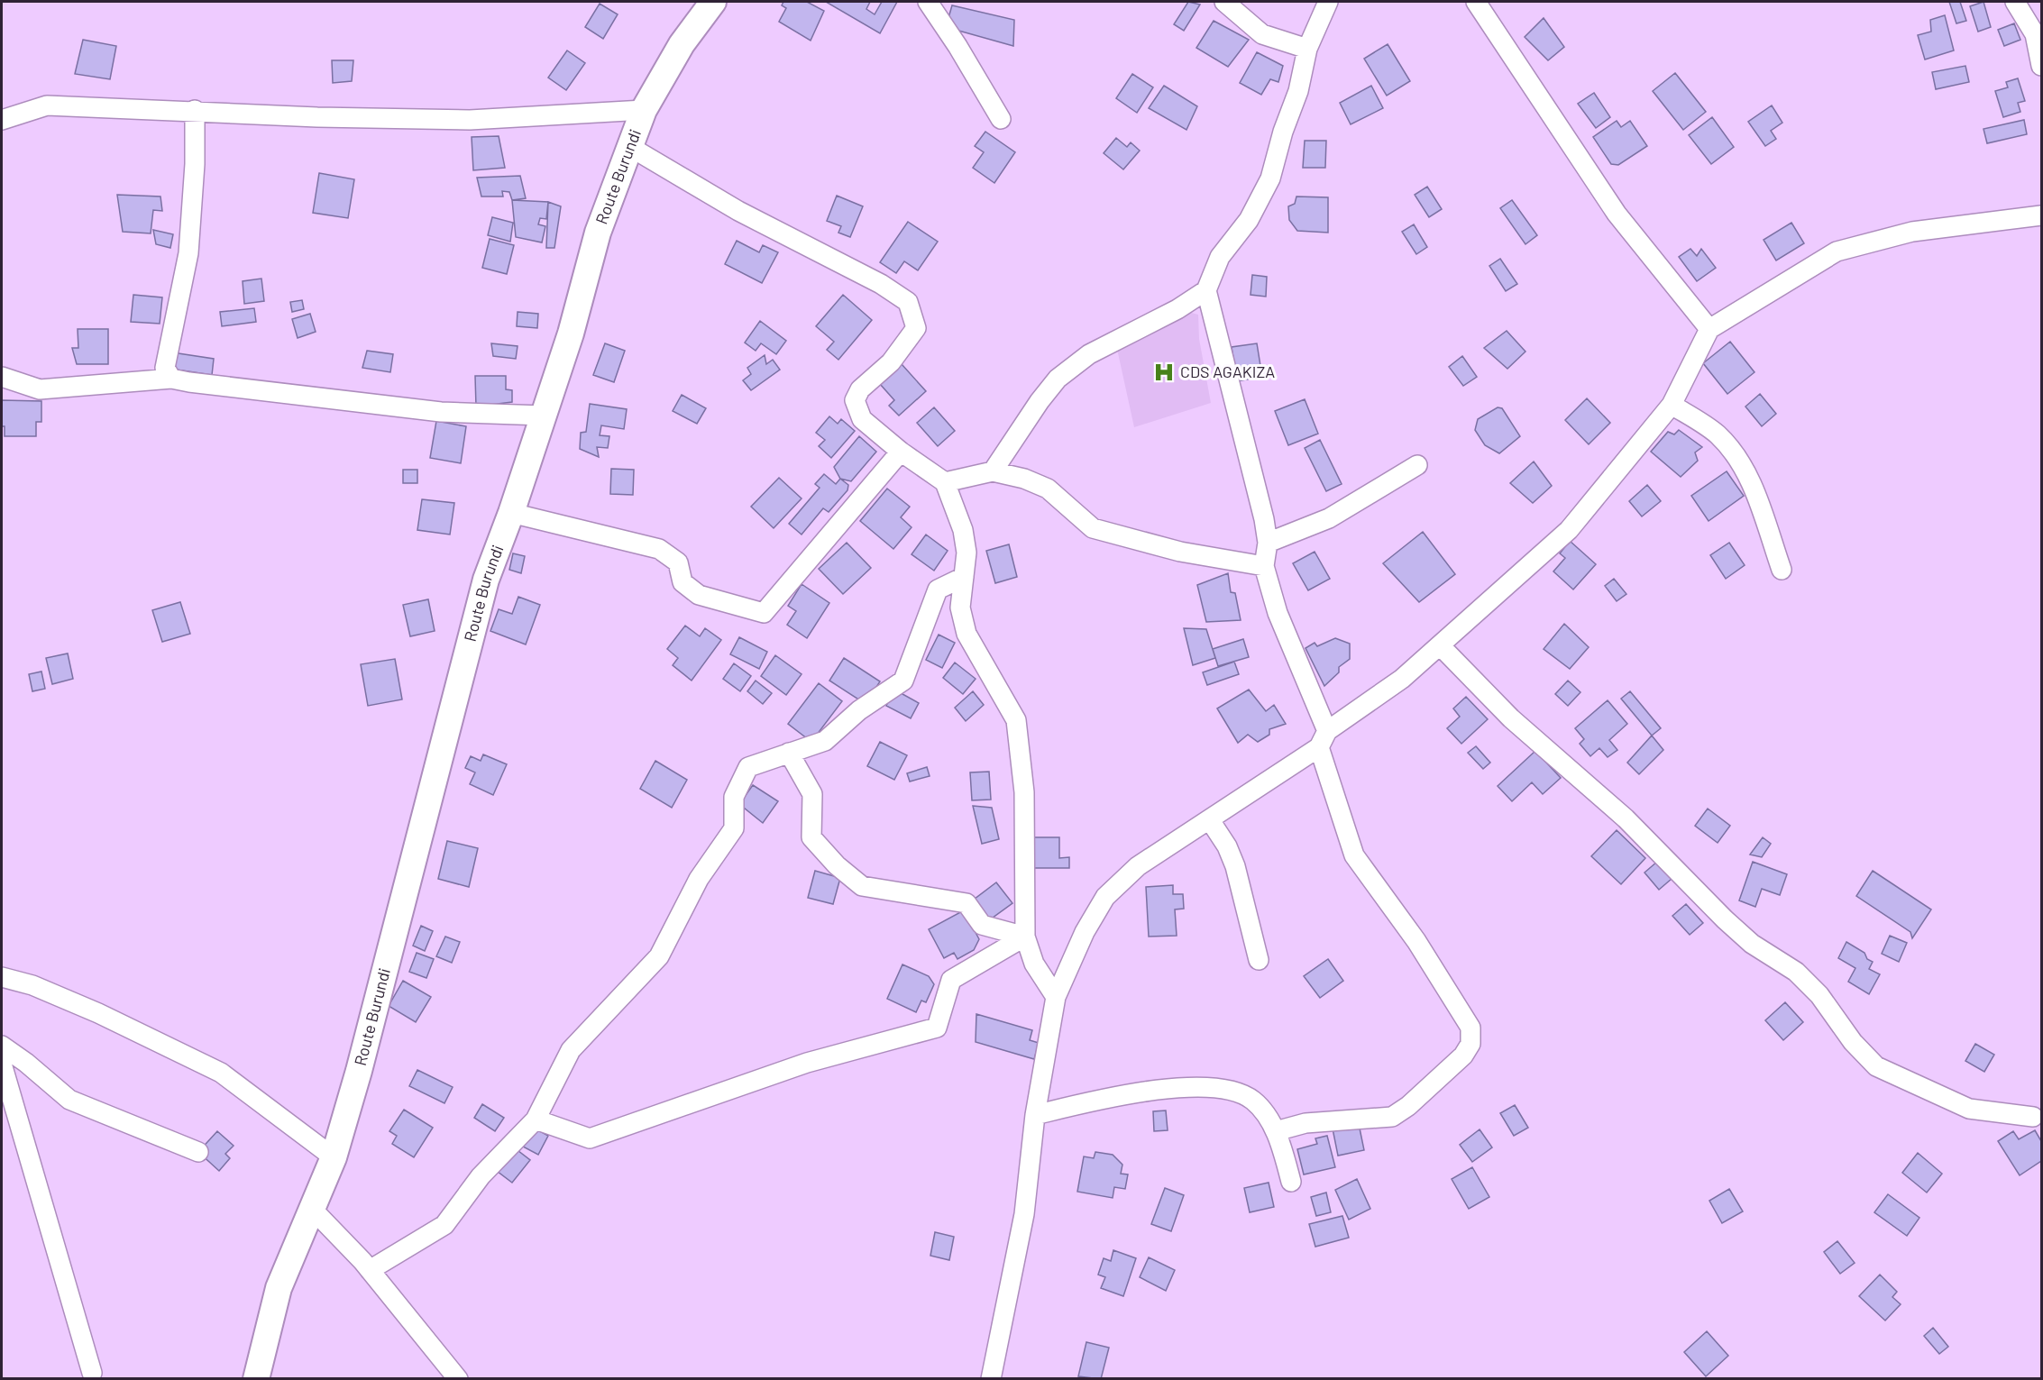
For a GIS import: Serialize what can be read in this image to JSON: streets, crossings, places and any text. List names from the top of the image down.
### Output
{
  "streets": {
    "main road": ["Route Burundi"]
  },
  "places": {
    "hospital": ["CDS AGAKIZA"]
  }
}
